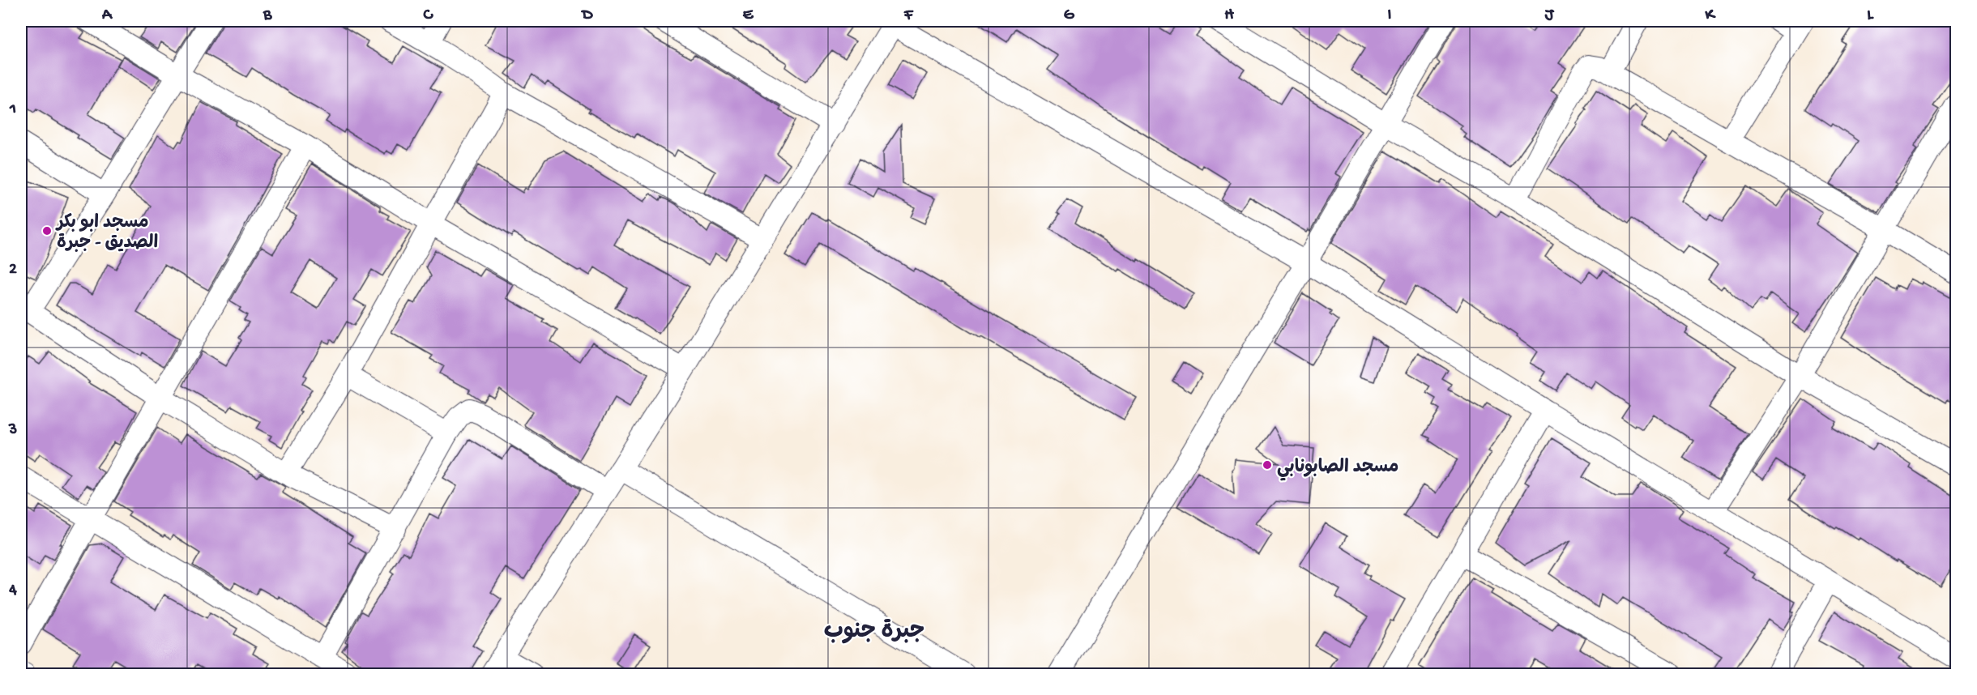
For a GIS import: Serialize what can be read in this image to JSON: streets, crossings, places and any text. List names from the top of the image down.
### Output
{
  "districts": ["جبرة جنوب"],
  "places": ["مسجد ابو بكر الصديق - جبرة", "مسجد الصابونابي"],
  "grid": {
    "columns": [
      "A",
      "B",
      "C",
      "D",
      "E",
      "F",
      "G",
      "H",
      "I",
      "J",
      "K",
      "L"
    ],
    "rows": [
      "1",
      "2",
      "3",
      "4"
    ]
  }
}
